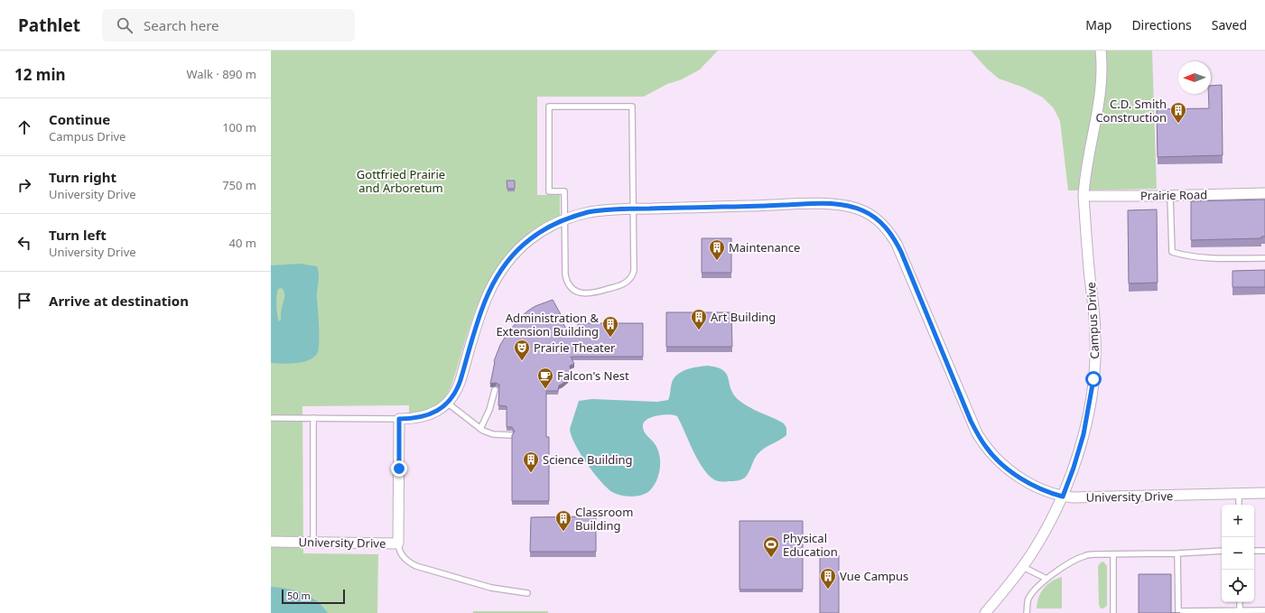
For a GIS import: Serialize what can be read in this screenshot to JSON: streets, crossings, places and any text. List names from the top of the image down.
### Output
{
  "streets": {
    "street": ["Prairie Road", "Campus Drive", "University Drive"]
  },
  "crossings": [
    ["Prairie Road", "Campus Drive"],
    ["Campus Drive", "University Drive"]
  ],
  "parks": ["Gottfried Prairie and Arboretum"],
  "places": {
    "building": [
      "C.D. Smith Construction",
      "Maintenance",
      "Art Building",
      "Administration & Extension Building",
      "Science Building",
      "Classroom Building",
      "Vue Campus"
    ],
    "theatre": ["Prairie Theater"],
    "cafe": ["Falcon's Nest"],
    "sports": ["Physical Education"]
  },
  "scale_bar": "50 m",
  "north": "left",
  "page": {
    "header": "Pathlet",
    "search": "Search here",
    "nav": ["Map", "Directions", "Saved"],
    "heading": ["12 min", "Walk · 890 m"],
    "list": [
      ["Continue", "Campus Drive", "100 m"],
      ["Turn right", "University Drive", "750 m"],
      ["Turn left", "University Drive", "40 m"],
      "Arrive at destination"
    ],
    "map_buttons": ["+", "−"],
    "scale": "50 m"
  }
}
